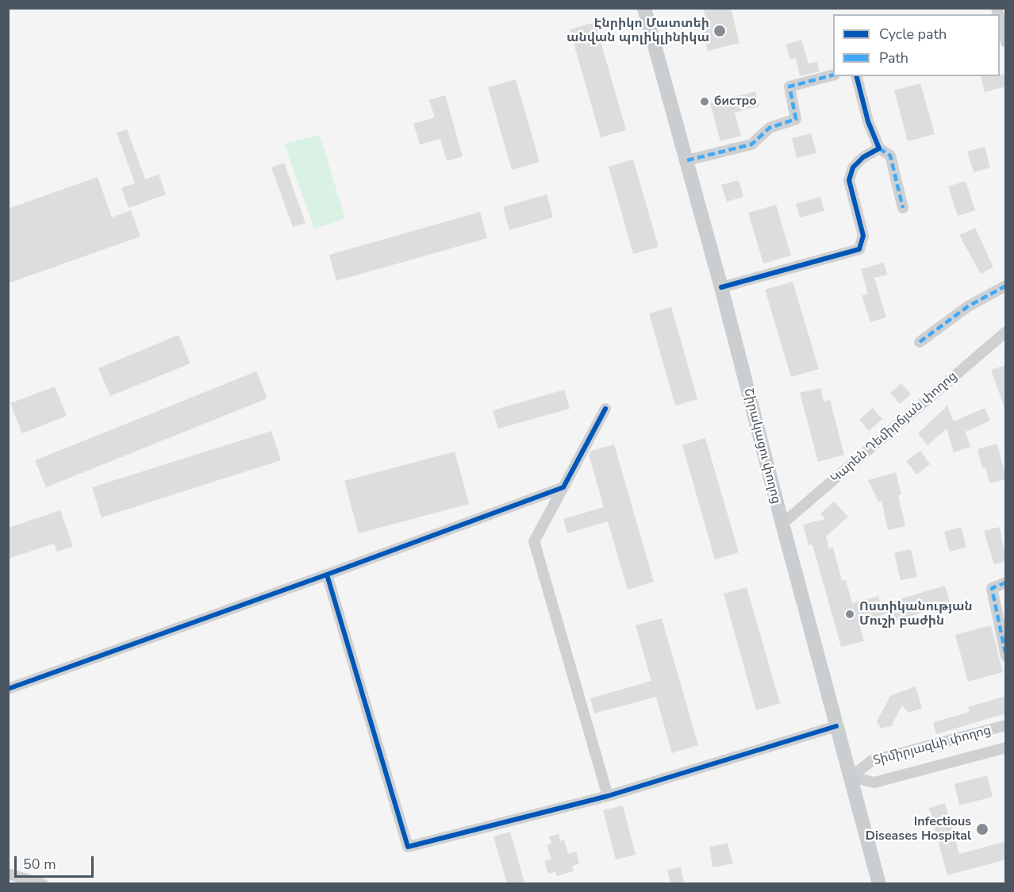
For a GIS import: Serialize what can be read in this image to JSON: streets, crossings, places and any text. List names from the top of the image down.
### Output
{
  "streets": {
    "main road": ["Շիրակացու փողոց"],
    "street": ["Կարեն Դեմիրճյան փողոց", "Տիմիրյազևի փողոց"]
  },
  "crossings": [
    ["Կարեն Դեմիրճյան փողոց", "Շիրակացու փողոց"],
    ["Շիրակացու փողոց", "Տիմիրյազևի փողոց"]
  ],
  "places": [
    "Էնրիկո Մատտեի անվան պոլիկլինիկա",
    "бистро",
    "Ոստիկանության Մուշի բաժին",
    "Infectious Diseases Hospital"
  ],
  "legend": ["Cycle path", "Path"],
  "scale_bar": "50 m"
}
